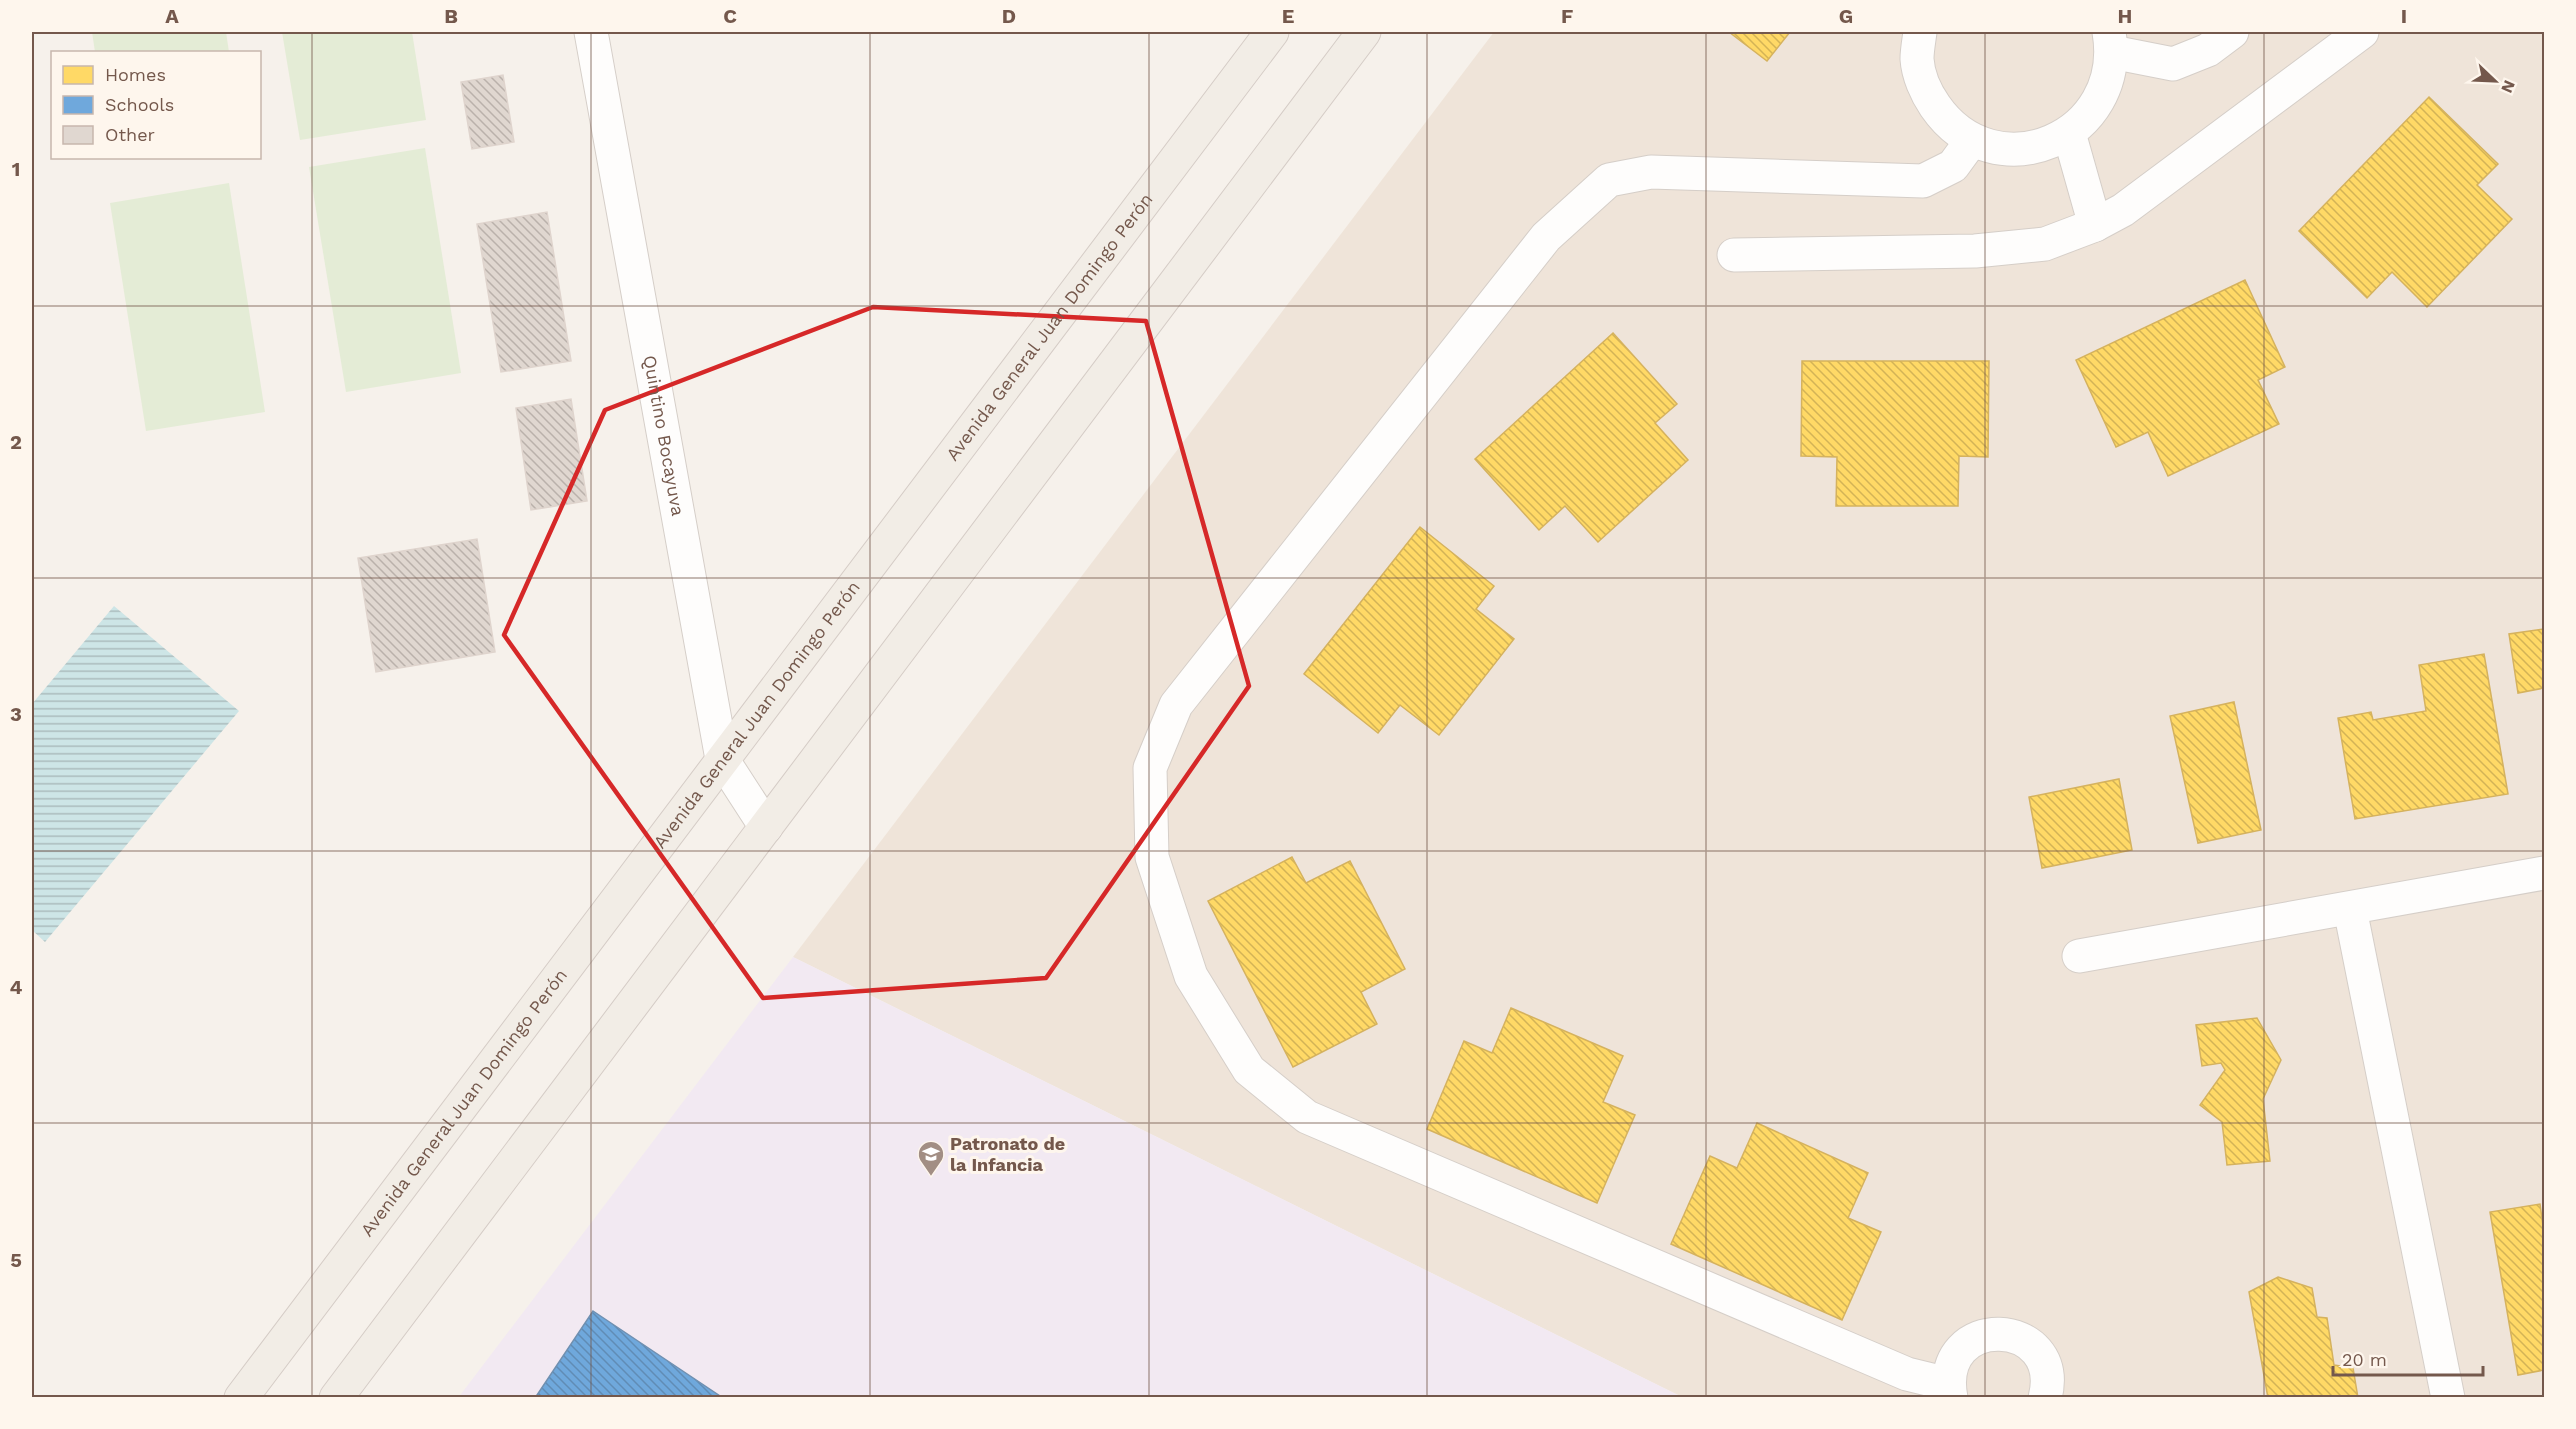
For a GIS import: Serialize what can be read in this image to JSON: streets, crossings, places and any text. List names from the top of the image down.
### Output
{
  "streets": {
    "main road": ["Avenida General Juan Domingo Perón"],
    "street": ["Quintino Bocayuva"]
  },
  "crossings": [
    ["Avenida General Juan Domingo Perón", "Quintino Bocayuva"]
  ],
  "places": {
    "school or university": ["Patronato de la Infancia"]
  },
  "legend": ["Homes", "Schools", "Other"],
  "scale_bar": "20 m",
  "north": "bottom right",
  "grid": {
    "columns": [
      "A",
      "B",
      "C",
      "D",
      "E",
      "F",
      "G",
      "H",
      "I"
    ],
    "rows": [
      "1",
      "2",
      "3",
      "4",
      "5"
    ]
  }
}
